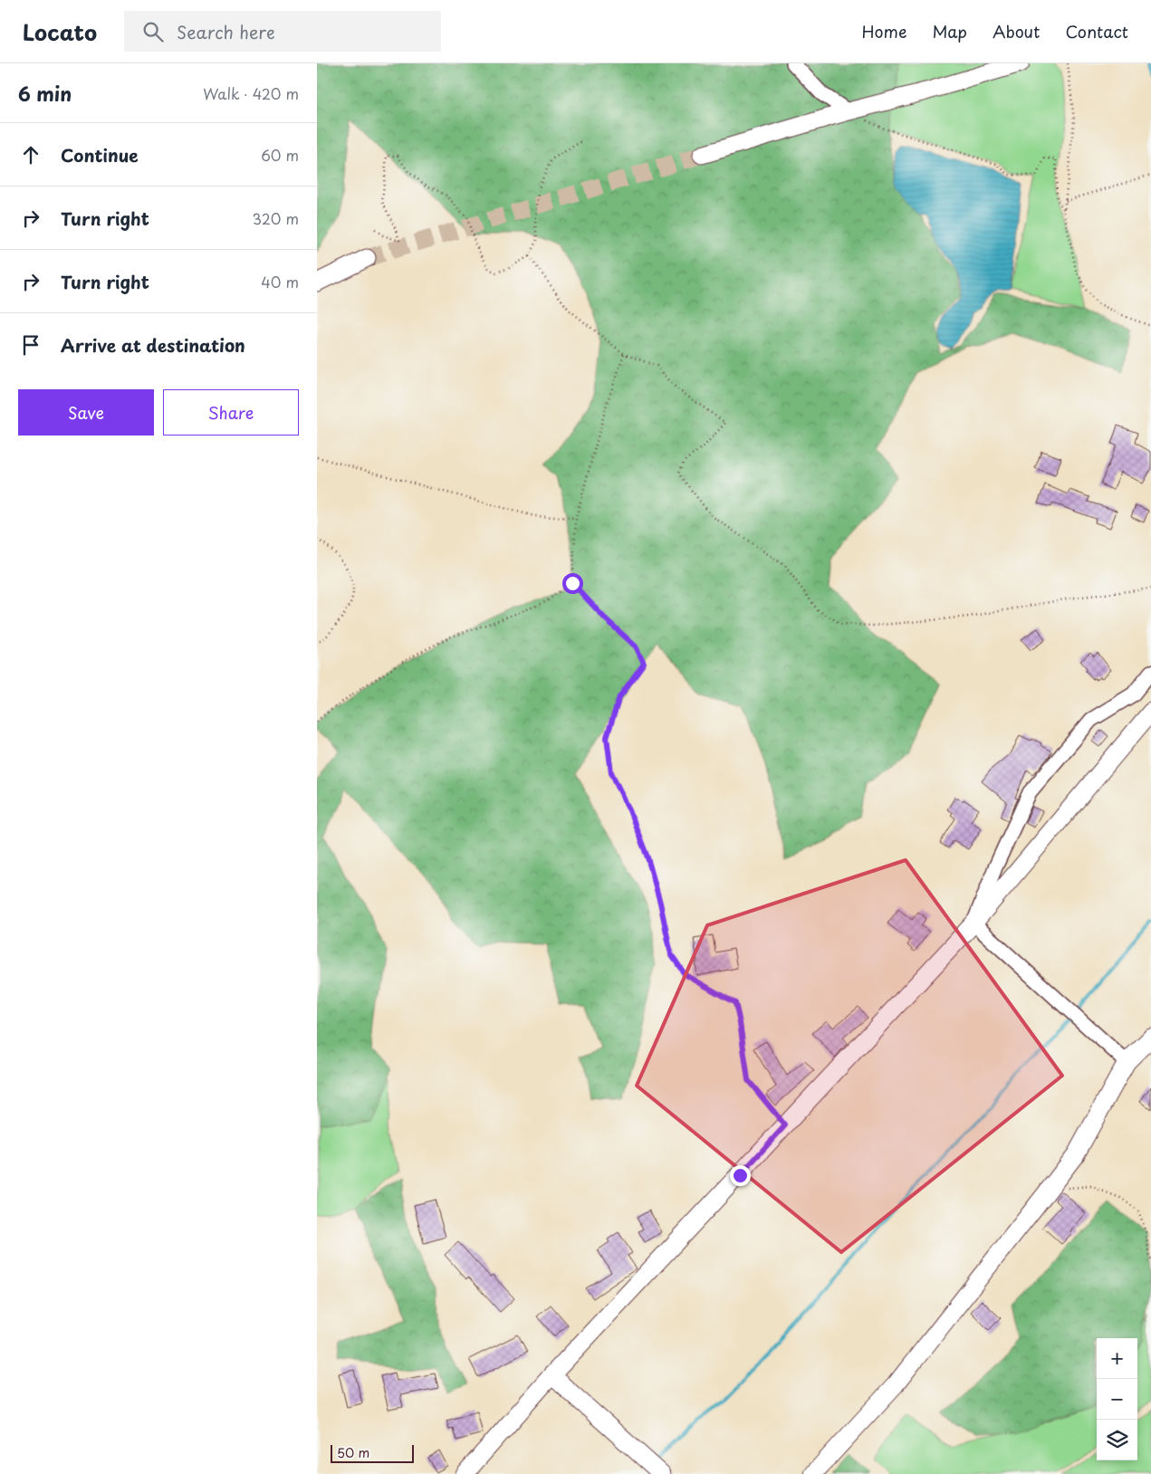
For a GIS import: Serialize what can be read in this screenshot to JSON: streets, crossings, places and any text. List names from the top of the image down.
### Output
{
  "scale_bar": "50 m",
  "page": {
    "header": "Locato",
    "search": "Search here",
    "nav": [
      "Home",
      "Map",
      "About",
      "Contact"
    ],
    "heading": ["6 min", "Walk · 420 m"],
    "list": [
      ["Continue", "60 m"],
      ["Turn right", "320 m"],
      ["Turn right", "40 m"],
      "Arrive at destination"
    ],
    "buttons": ["Save", "Share"],
    "map_buttons": ["+", "−"],
    "scale": "50 m"
  }
}
